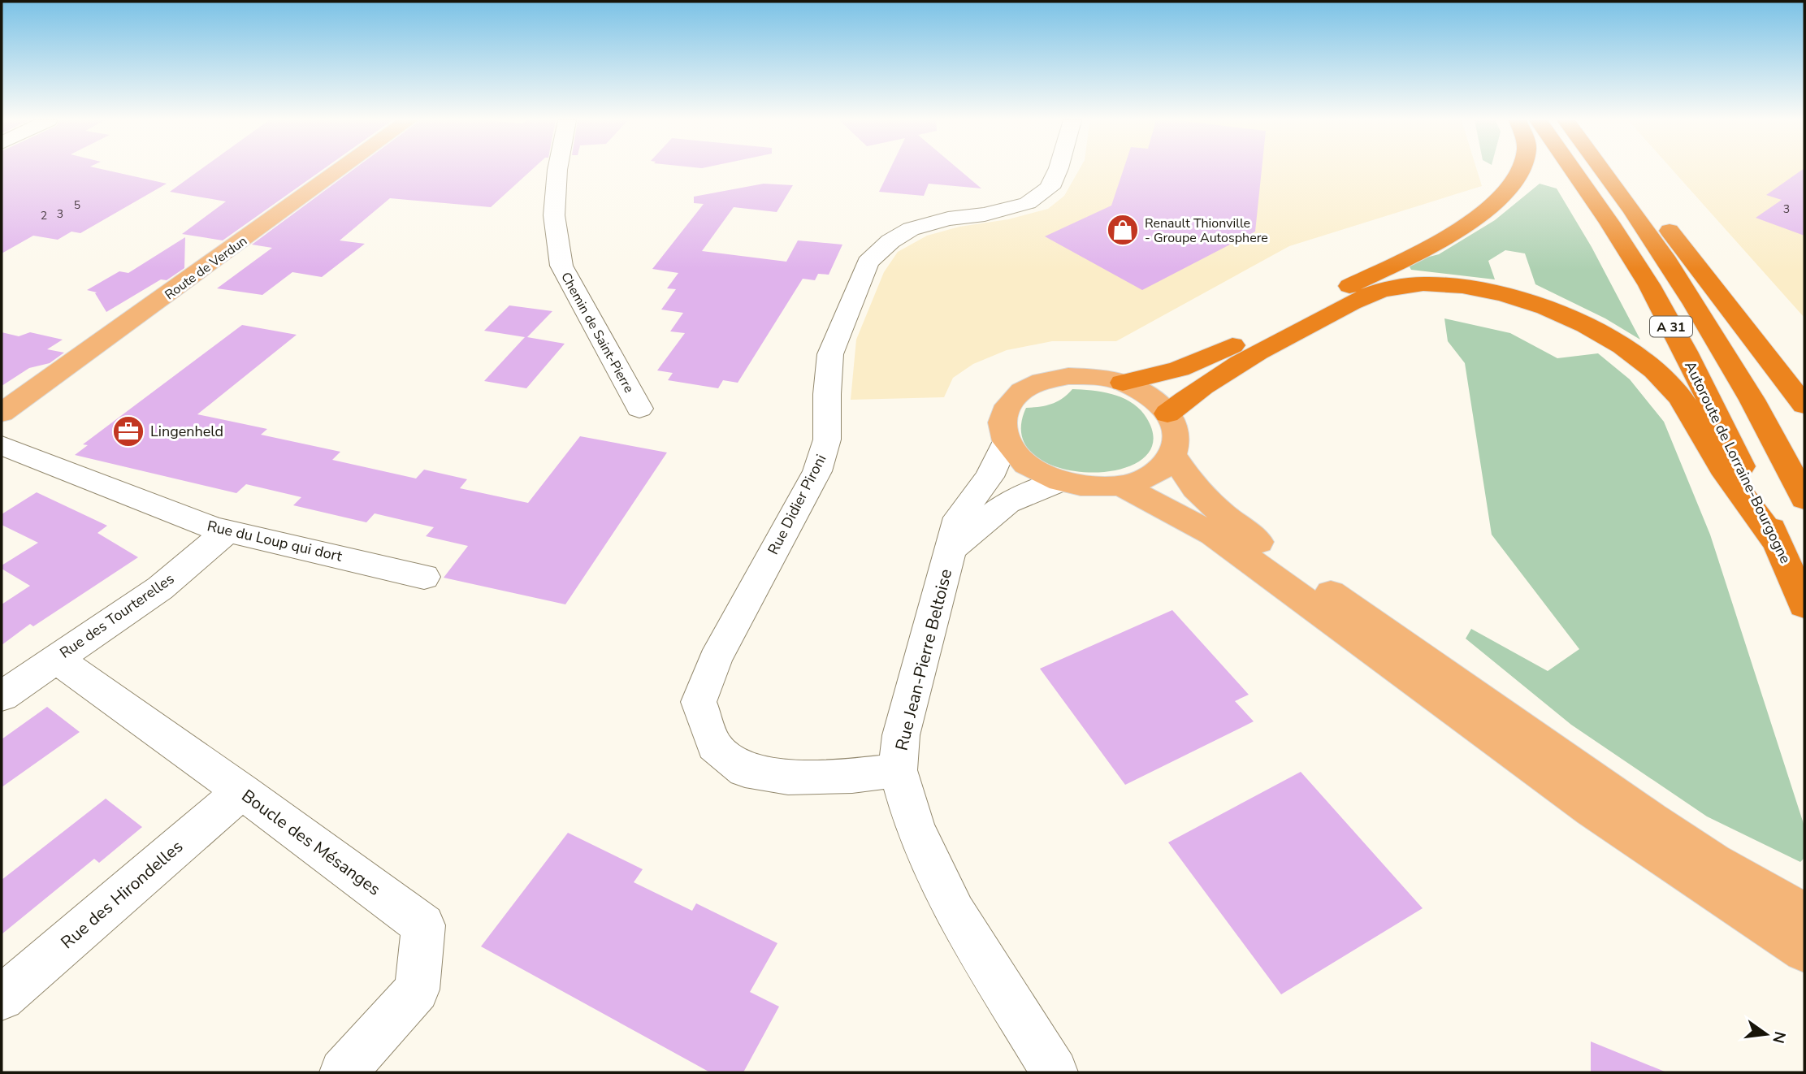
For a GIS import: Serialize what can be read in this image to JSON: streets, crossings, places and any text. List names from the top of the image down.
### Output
{
  "streets": {
    "highway": ["A 31", "Autoroute de Lorraine-Bourgogne"],
    "main road": ["Route de Verdun"],
    "street": [
      "Chemin de Saint-Pierre",
      "Rue Didier Pironi",
      "Rue du Loup qui dort",
      "Rue des Tourterelles",
      "Rue Jean-Pierre Beltoise",
      "Boucle des Mésanges",
      "Rue des Hirondelles"
    ]
  },
  "crossings": [
    ["Rue Didier Pironi", "Rue Jean-Pierre Beltoise"],
    ["Rue du Loup qui dort", "Rue des Tourterelles"],
    ["Rue des Tourterelles", "Boucle des Mésanges"],
    ["Boucle des Mésanges", "Rue des Hirondelles"]
  ],
  "places": {
    "shop": ["Renault Thionville - Groupe Autosphere"],
    "office": ["Lingenheld"]
  },
  "house_numbers": [
    "5",
    "3",
    "3",
    "2"
  ],
  "north": "right"
}
